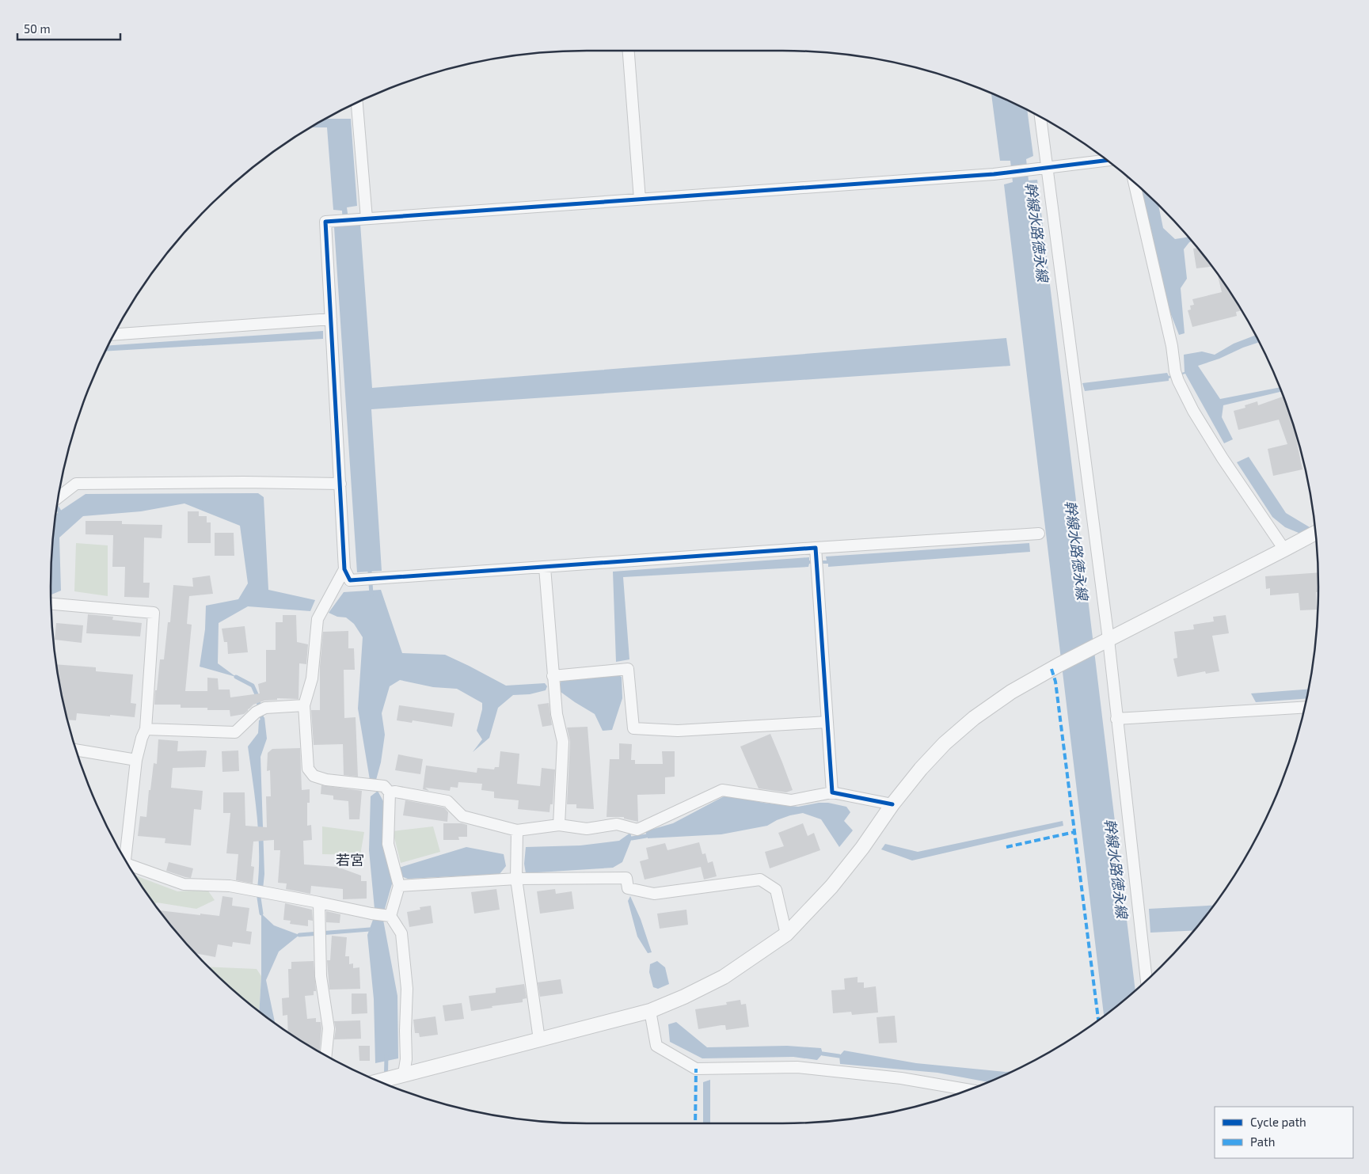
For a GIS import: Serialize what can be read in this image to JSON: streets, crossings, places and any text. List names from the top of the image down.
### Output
{
  "districts": ["若宮"],
  "water": ["幹線水路徳永線"],
  "legend": ["Cycle path", "Path"],
  "scale_bar": "50 m"
}
